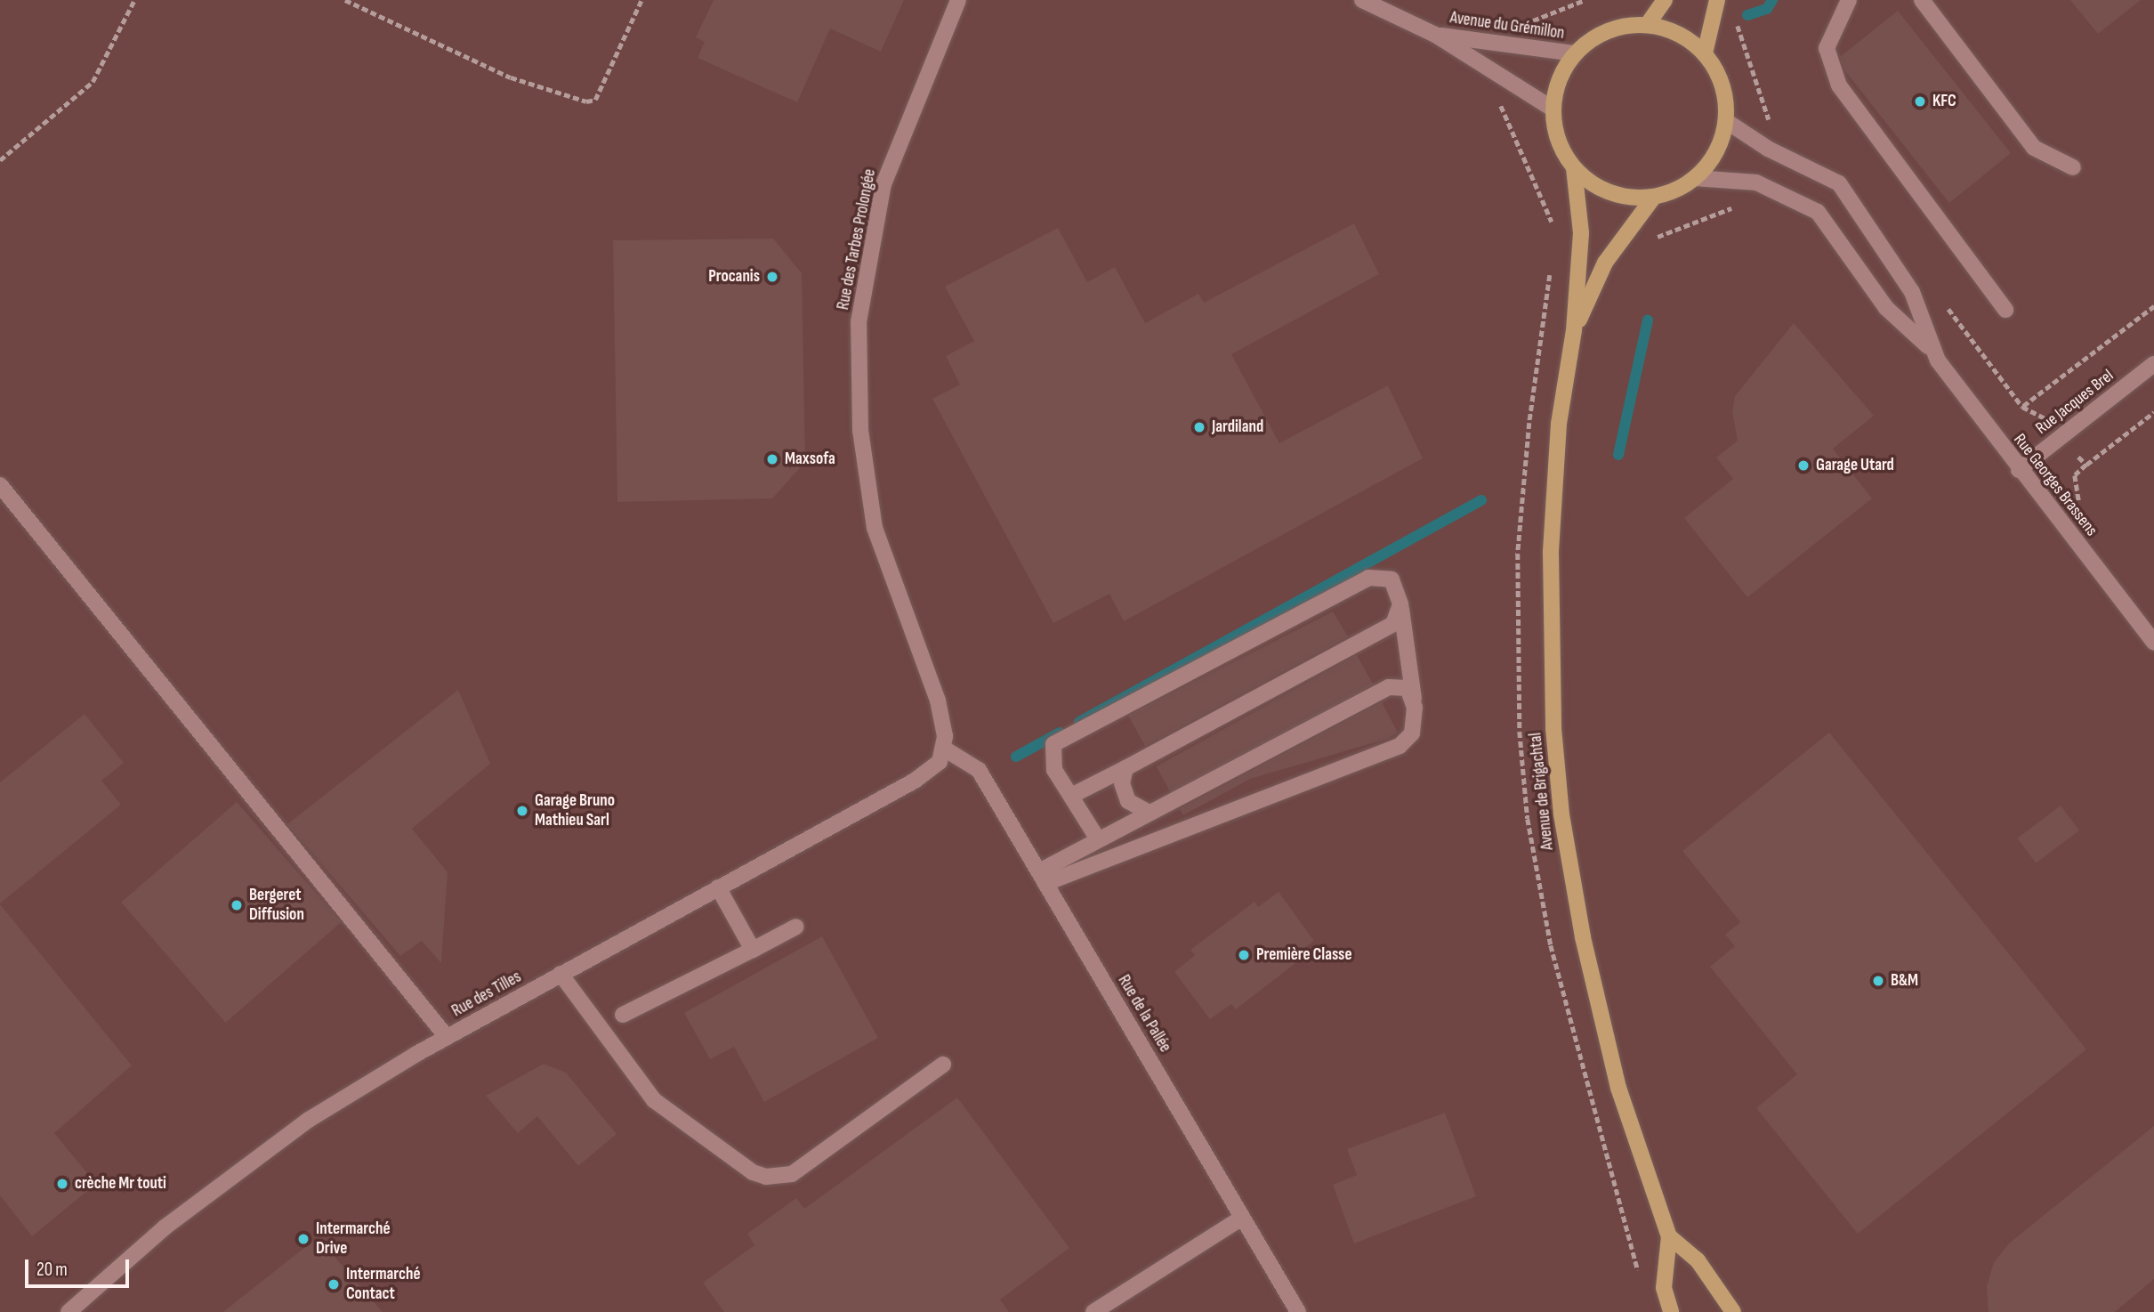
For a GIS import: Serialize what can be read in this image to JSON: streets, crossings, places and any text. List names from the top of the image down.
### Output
{
  "streets": {
    "main road": ["Avenue de Brigachtal"],
    "street": [
      "Avenue du Grémillon",
      "Rue des Tarbes Prolongée",
      "Rue Jacques Brel",
      "Rue Georges Brassens",
      "Rue des Tilles",
      "Rue de la Pallée"
    ]
  },
  "crossings": [
    ["Avenue du Grémillon", "Rue Georges Brassens"],
    ["Avenue du Grémillon", "Avenue de Brigachtal"],
    ["Rue des Tarbes Prolongée", "Rue des Tilles"],
    ["Rue des Tarbes Prolongée", "Rue de la Pallée"],
    ["Rue Jacques Brel", "Rue Georges Brassens"],
    ["Rue Georges Brassens", "Avenue de Brigachtal"],
    ["Rue des Tilles", "Rue de la Pallée"]
  ],
  "places": [
    "KFC",
    "Procanis",
    "Jardiland",
    "Maxsofa",
    "Garage Utard",
    "Garage Bruno Mathieu Sarl",
    "Bergeret Diffusion",
    "Première Classe",
    "B&M",
    "crèche Mr touti",
    "Intermarché Drive",
    "Intermarché Contact"
  ],
  "scale_bar": "20 m"
}
